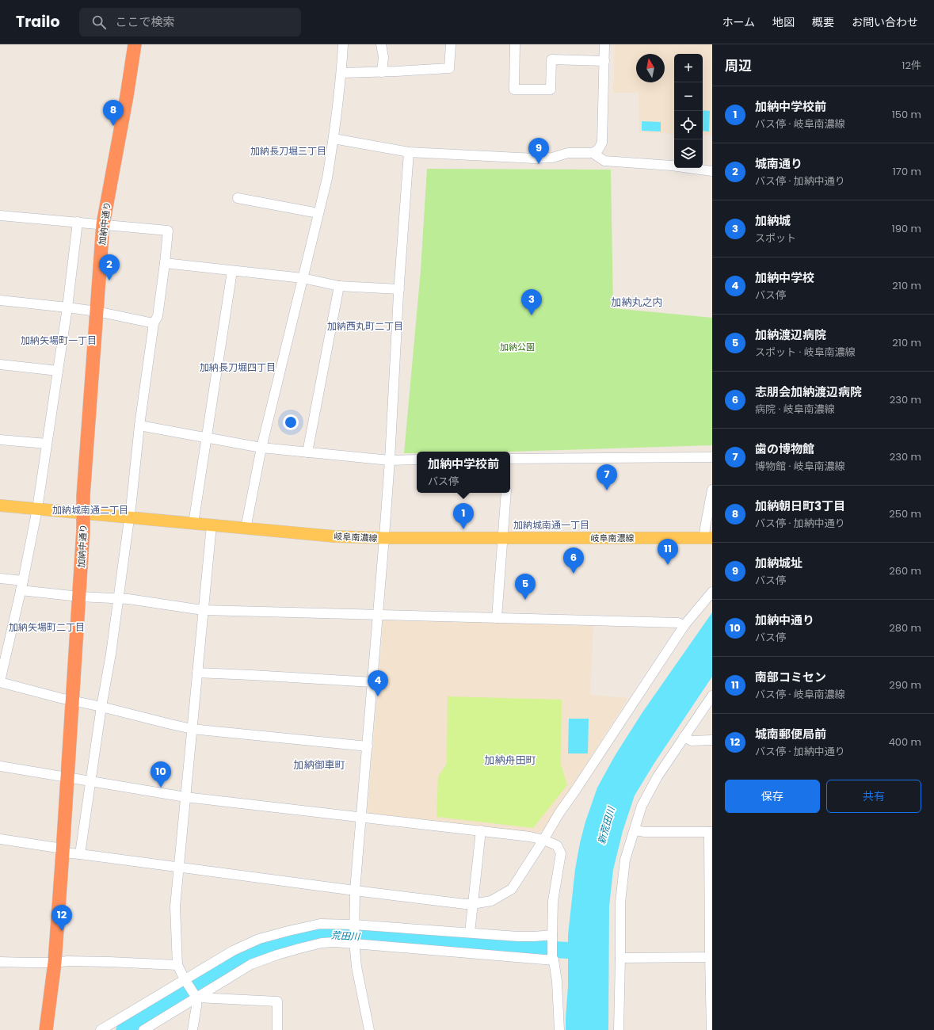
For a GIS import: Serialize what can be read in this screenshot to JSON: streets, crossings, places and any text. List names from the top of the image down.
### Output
{
  "streets": {
    "highway": ["加納中通り"],
    "main road": ["岐阜南濃線"]
  },
  "crossings": [
    ["加納中通り", "岐阜南濃線"]
  ],
  "districts": [
    "加納長刀堀三丁目",
    "加納丸之内",
    "加納西丸町二丁目",
    "加納矢場町一丁目",
    "加納長刀堀四丁目",
    "加納城南通二丁目",
    "加納城南通一丁目",
    "加納矢場町二丁目",
    "加納舟田町",
    "加納御車町"
  ],
  "water": ["新荒田川", "荒田川"],
  "parks": ["加納公園"],
  "north": "top",
  "page": {
    "header": "Trailo",
    "search": "ここで検索",
    "nav": [
      "ホーム",
      "地図",
      "概要",
      "お問い合わせ"
    ],
    "heading": ["周辺", "12件"],
    "map_buttons": ["+", "−"],
    "list": [
      {
        "mark": "1",
        "name": "加納中学校前",
        "note": "バス停 · 岐阜南濃線",
        "value": "150 m"
      },
      {
        "mark": "2",
        "name": "城南通り",
        "note": "バス停 · 加納中通り",
        "value": "170 m"
      },
      {
        "mark": "3",
        "name": "加納城",
        "note": "スポット",
        "value": "190 m"
      },
      {
        "mark": "4",
        "name": "加納中学校",
        "note": "バス停",
        "value": "210 m"
      },
      {
        "mark": "5",
        "name": "加納渡辺病院",
        "note": "スポット · 岐阜南濃線",
        "value": "210 m"
      },
      {
        "mark": "6",
        "name": "志朋会加納渡辺病院",
        "note": "病院 · 岐阜南濃線",
        "value": "230 m"
      },
      {
        "mark": "7",
        "name": "歯の博物館",
        "note": "博物館 · 岐阜南濃線",
        "value": "230 m"
      },
      {
        "mark": "8",
        "name": "加納朝日町3丁目",
        "note": "バス停 · 加納中通り",
        "value": "250 m"
      },
      {
        "mark": "9",
        "name": "加納城址",
        "note": "バス停",
        "value": "260 m"
      },
      {
        "mark": "10",
        "name": "加納中通り",
        "note": "バス停",
        "value": "280 m"
      },
      {
        "mark": "11",
        "name": "南部コミセン",
        "note": "バス停 · 岐阜南濃線",
        "value": "290 m"
      },
      {
        "mark": "12",
        "name": "城南郵便局前",
        "note": "バス停 · 加納中通り",
        "value": "400 m"
      }
    ],
    "pins": [
      "8",
      "9",
      "2",
      "3",
      "7",
      "1",
      "11",
      "6",
      "5",
      "4",
      "10",
      "12"
    ],
    "popup": ["加納中学校前", "バス停"],
    "buttons": ["保存", "共有"]
  }
}
